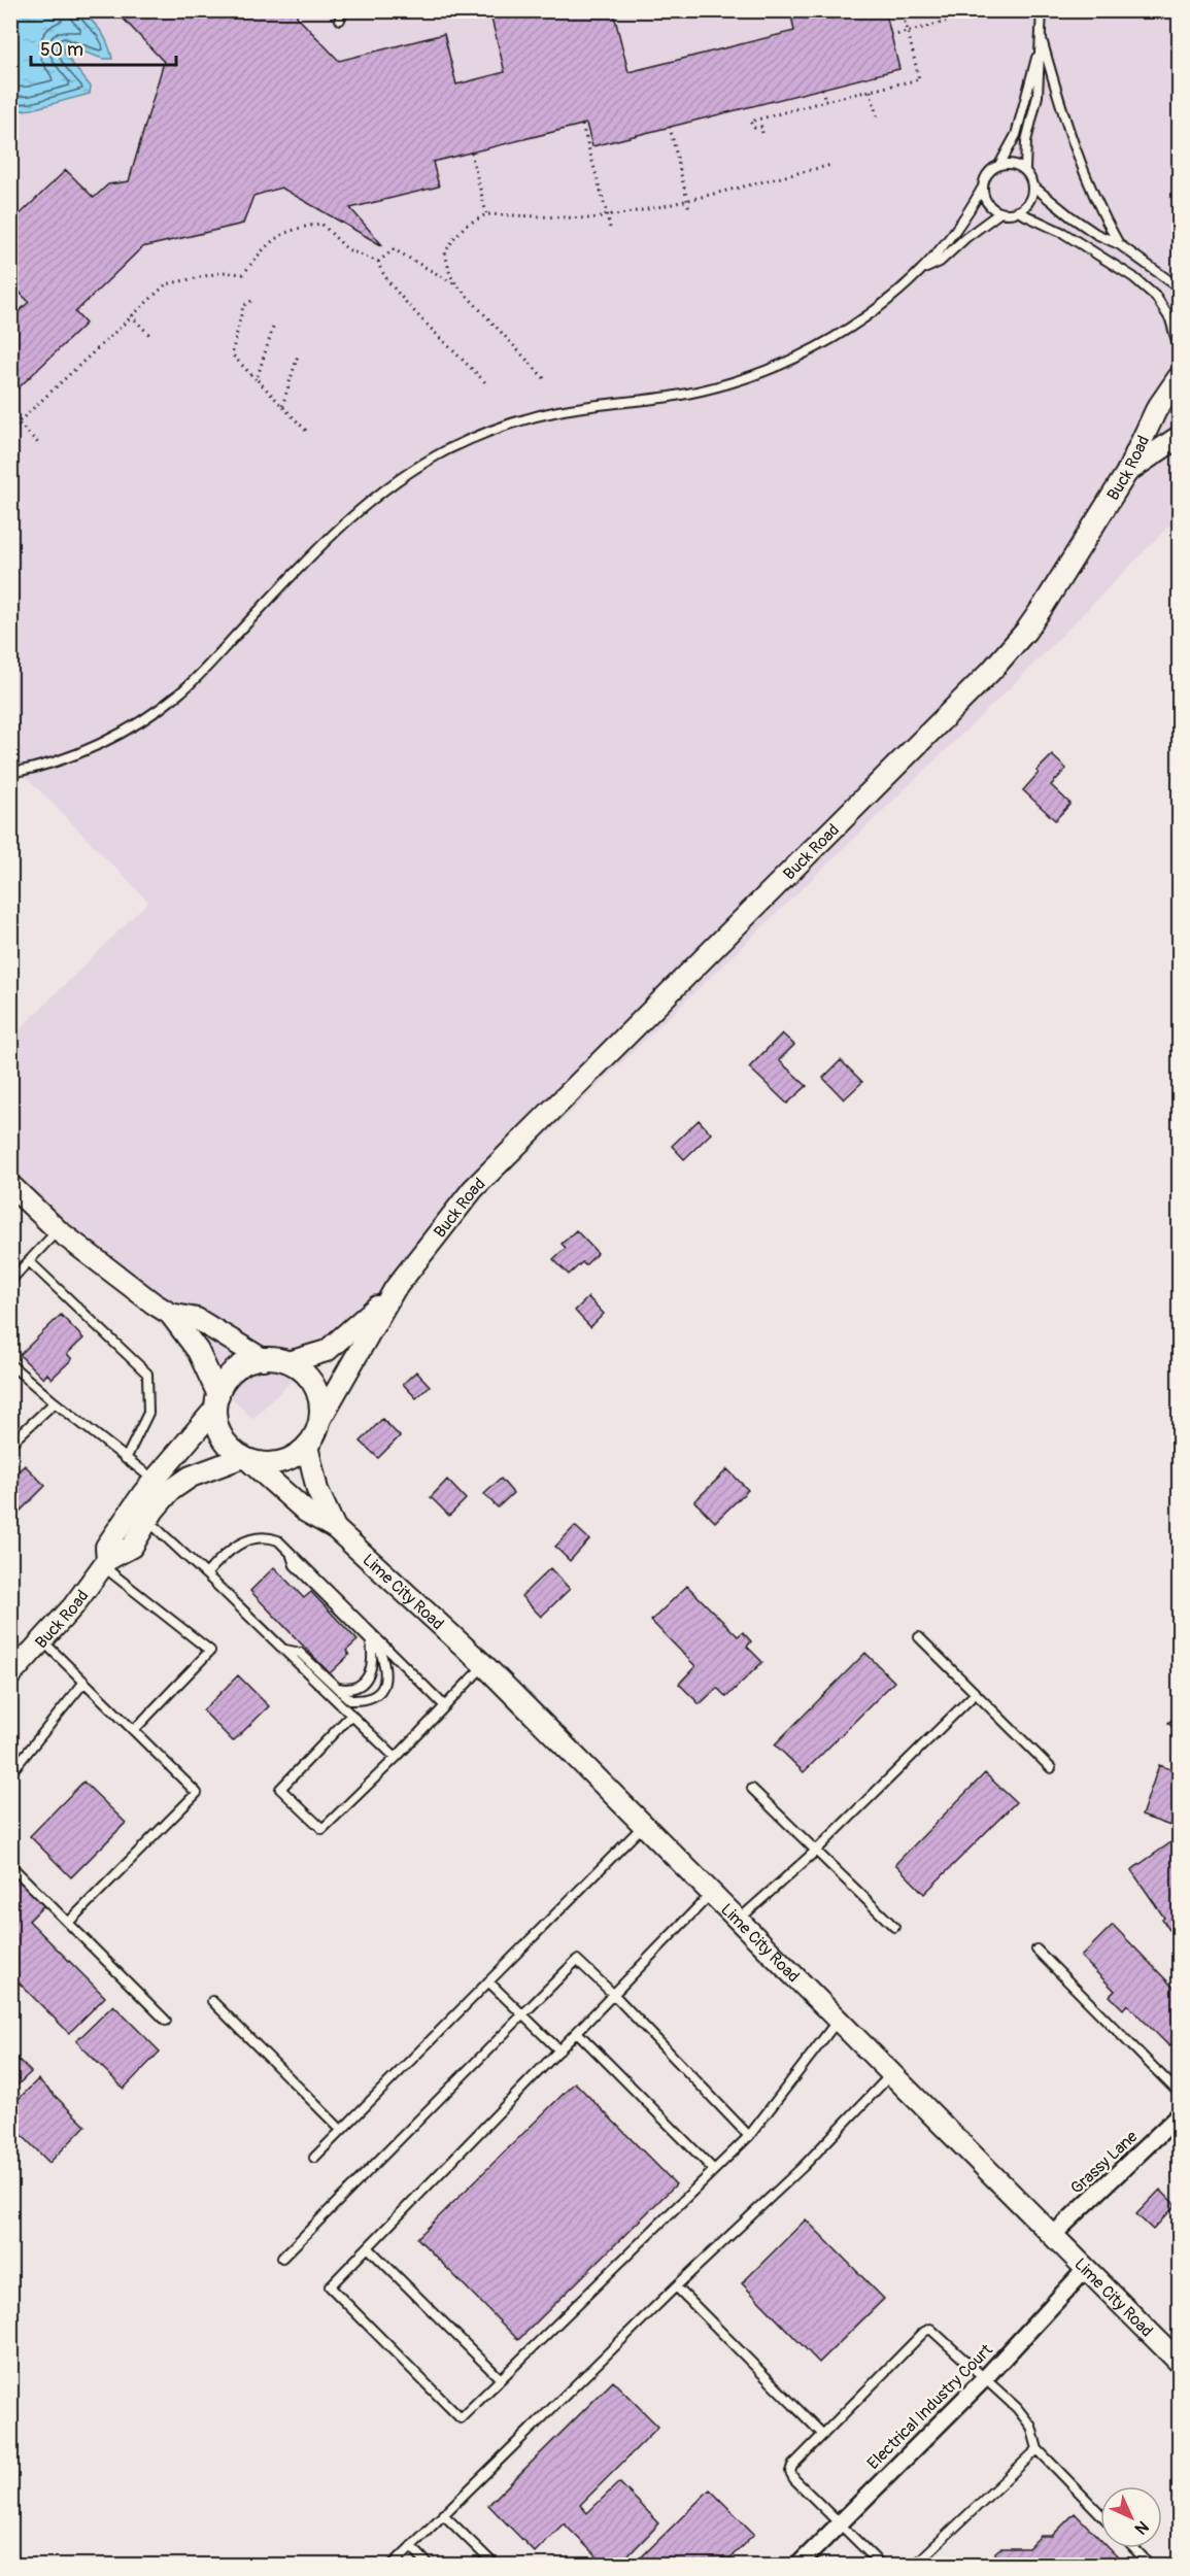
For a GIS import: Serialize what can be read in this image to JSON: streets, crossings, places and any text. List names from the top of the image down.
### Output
{
  "streets": {
    "street": [
      "Buck Road",
      "Lime City Road",
      "Grassy Lane",
      "Electrical Industry Court"
    ]
  },
  "crossings": [
    ["Buck Road", "Lime City Road"],
    ["Lime City Road", "Grassy Lane"],
    ["Lime City Road", "Electrical Industry Court"]
  ],
  "scale_bar": "50 m",
  "north": "bottom right"
}
